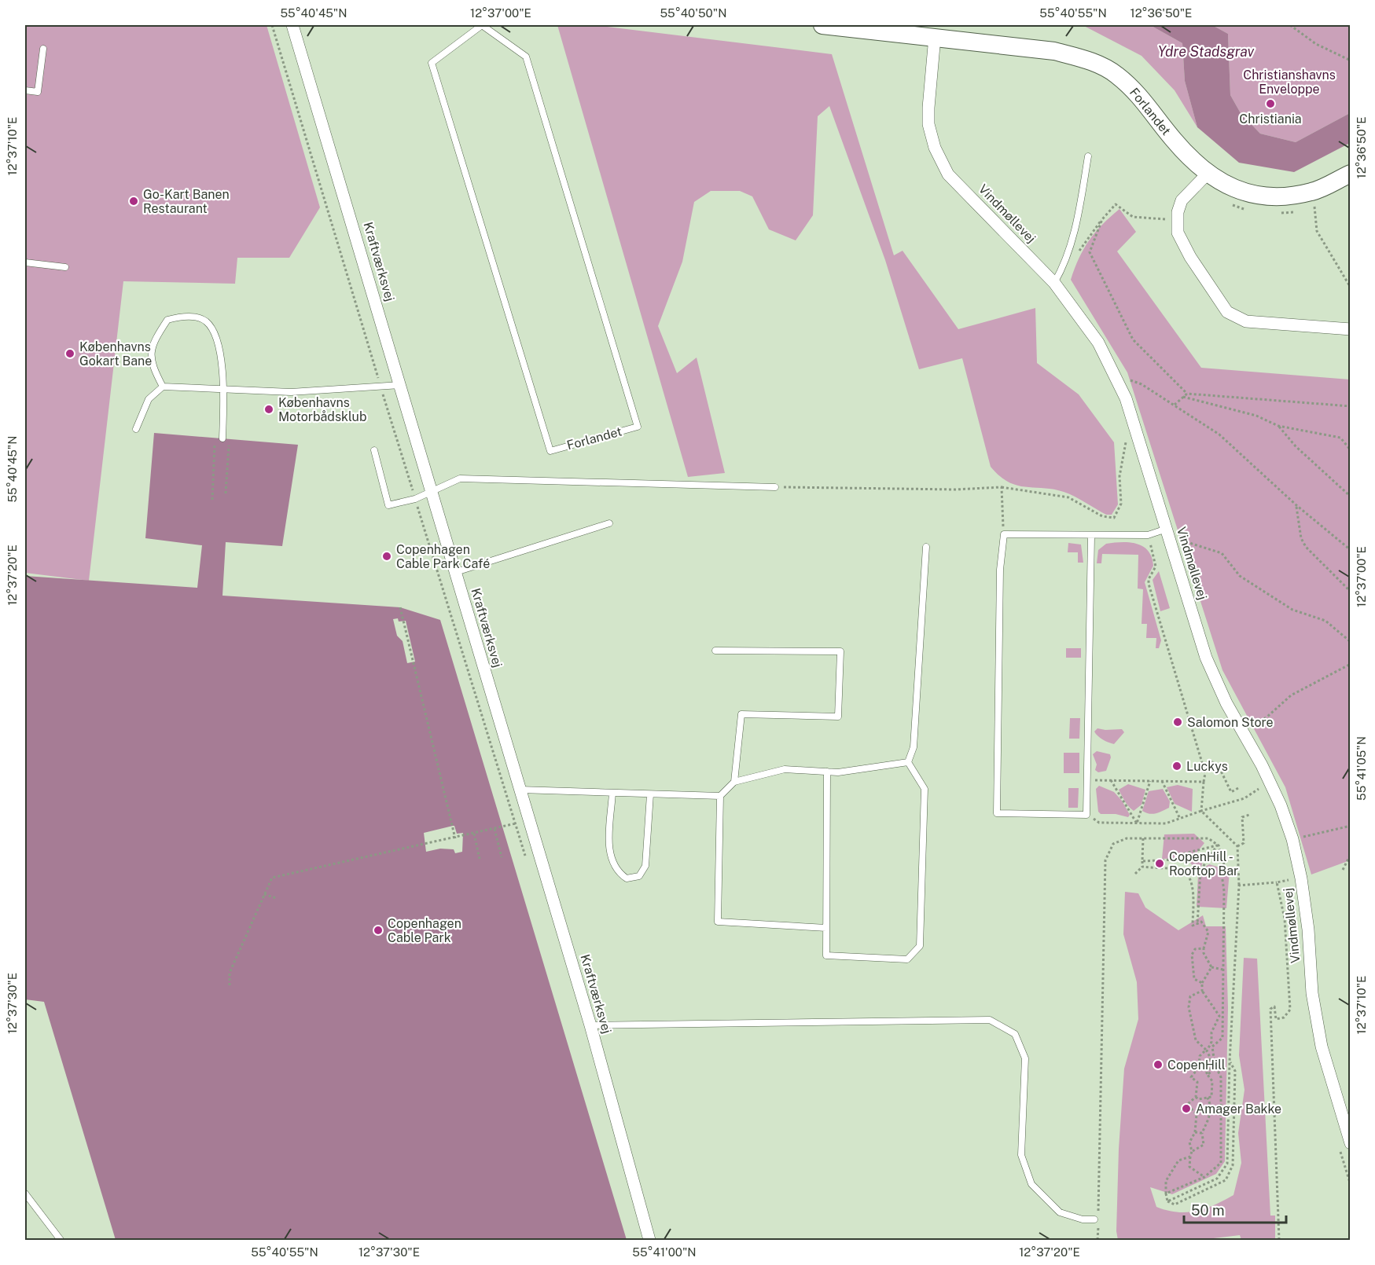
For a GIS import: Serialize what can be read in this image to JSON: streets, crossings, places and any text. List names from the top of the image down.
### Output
{
  "streets": {
    "street": ["Forlandet", "Vindmøllevej", "Kraftværksvej"]
  },
  "crossings": [
    ["Forlandet", "Vindmøllevej"]
  ],
  "water": ["Ydre Stadsgrav"],
  "parks": ["Christianshavns Enveloppe"],
  "places": [
    "Christiania",
    "Go-Kart Banen Restaurant",
    "Københavns Gokart Bane",
    "Københavns Motorbådsklub",
    "Copenhagen Cable Park Café",
    "Salomon Store",
    "Luckys",
    "CopenHill - Rooftop Bar",
    "Copenhagen Cable Park",
    "CopenHill",
    "Amager Bakke"
  ],
  "scale_bar": "50 m",
  "coordinates": [
    "55°40'45\"N",
    "12°37'00\"E",
    "55°40'50\"N",
    "55°40'55\"N",
    "12°36'50\"E",
    "12°37'10\"E",
    "12°37'20\"E",
    "55°41'05\"N",
    "12°37'30\"E",
    "55°41'00\"N"
  ]
}
